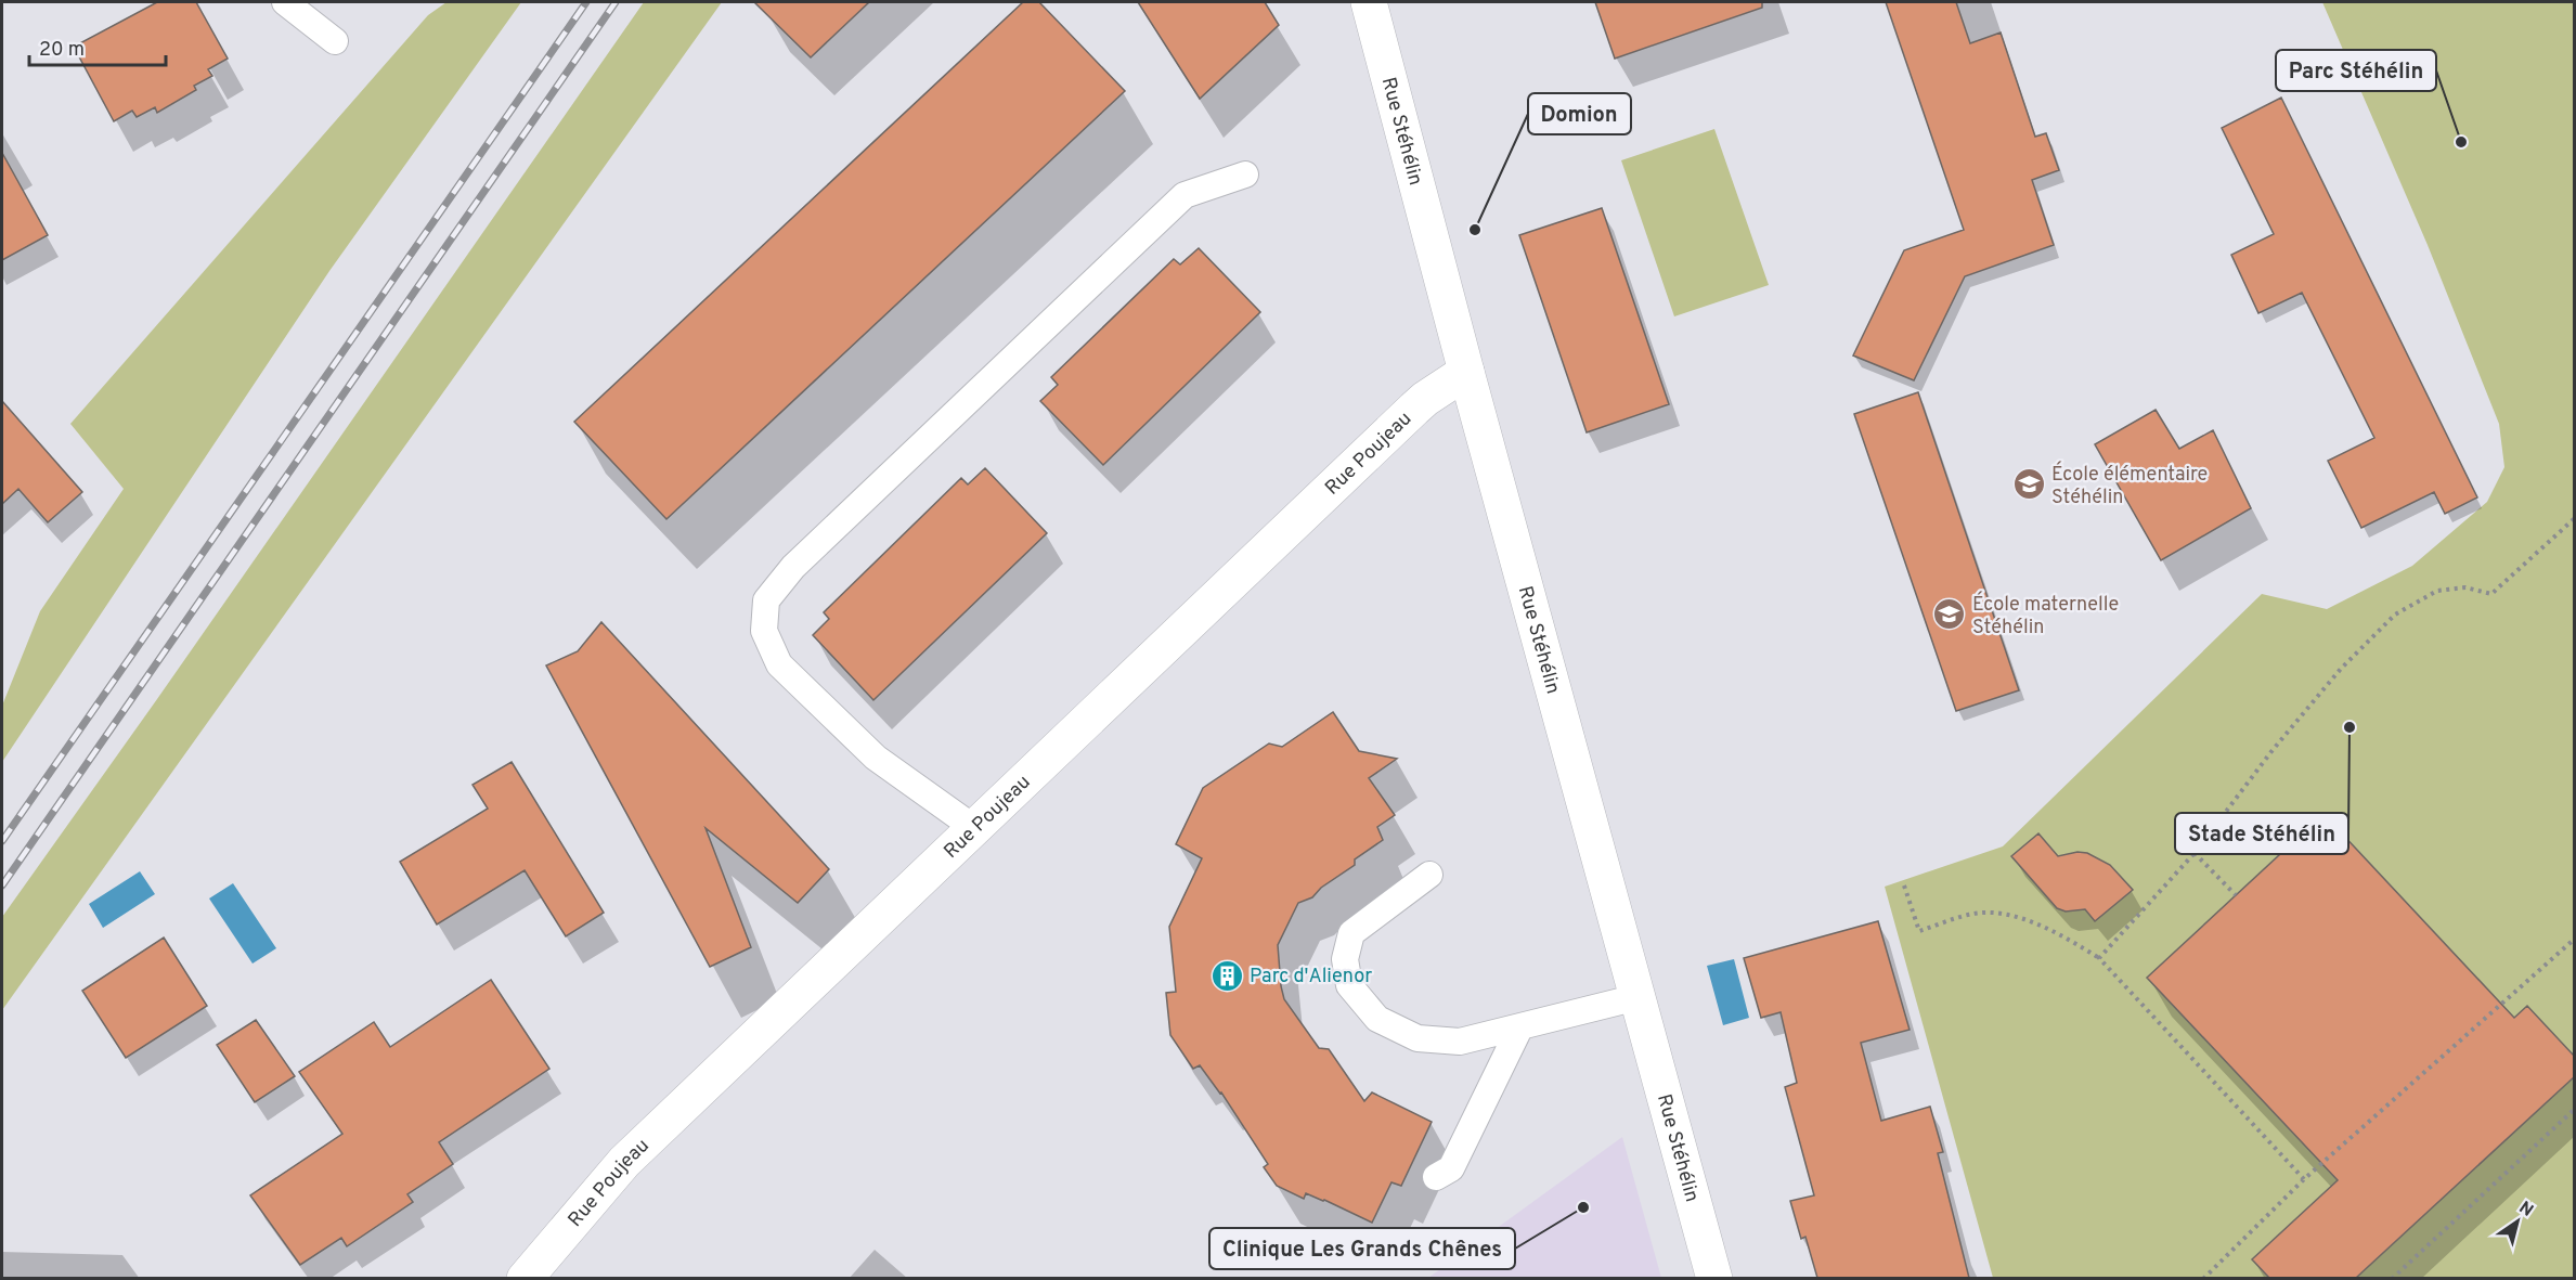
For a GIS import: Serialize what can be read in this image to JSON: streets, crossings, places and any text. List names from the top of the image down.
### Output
{
  "streets": {
    "street": ["Rue Stéhélin", "Rue Poujeau"]
  },
  "crossings": [
    ["Rue Stéhélin", "Rue Poujeau"]
  ],
  "places": {
    "other": [
      "Parc Stéhélin",
      "Domion",
      "Stade Stéhélin",
      "Clinique Les Grands Chênes"
    ],
    "school or university": ["École élémentaire Stéhélin", "École maternelle Stéhélin"],
    "building": ["Parc d'Alienor"]
  },
  "scale_bar": "20 m",
  "north": "top right"
}
